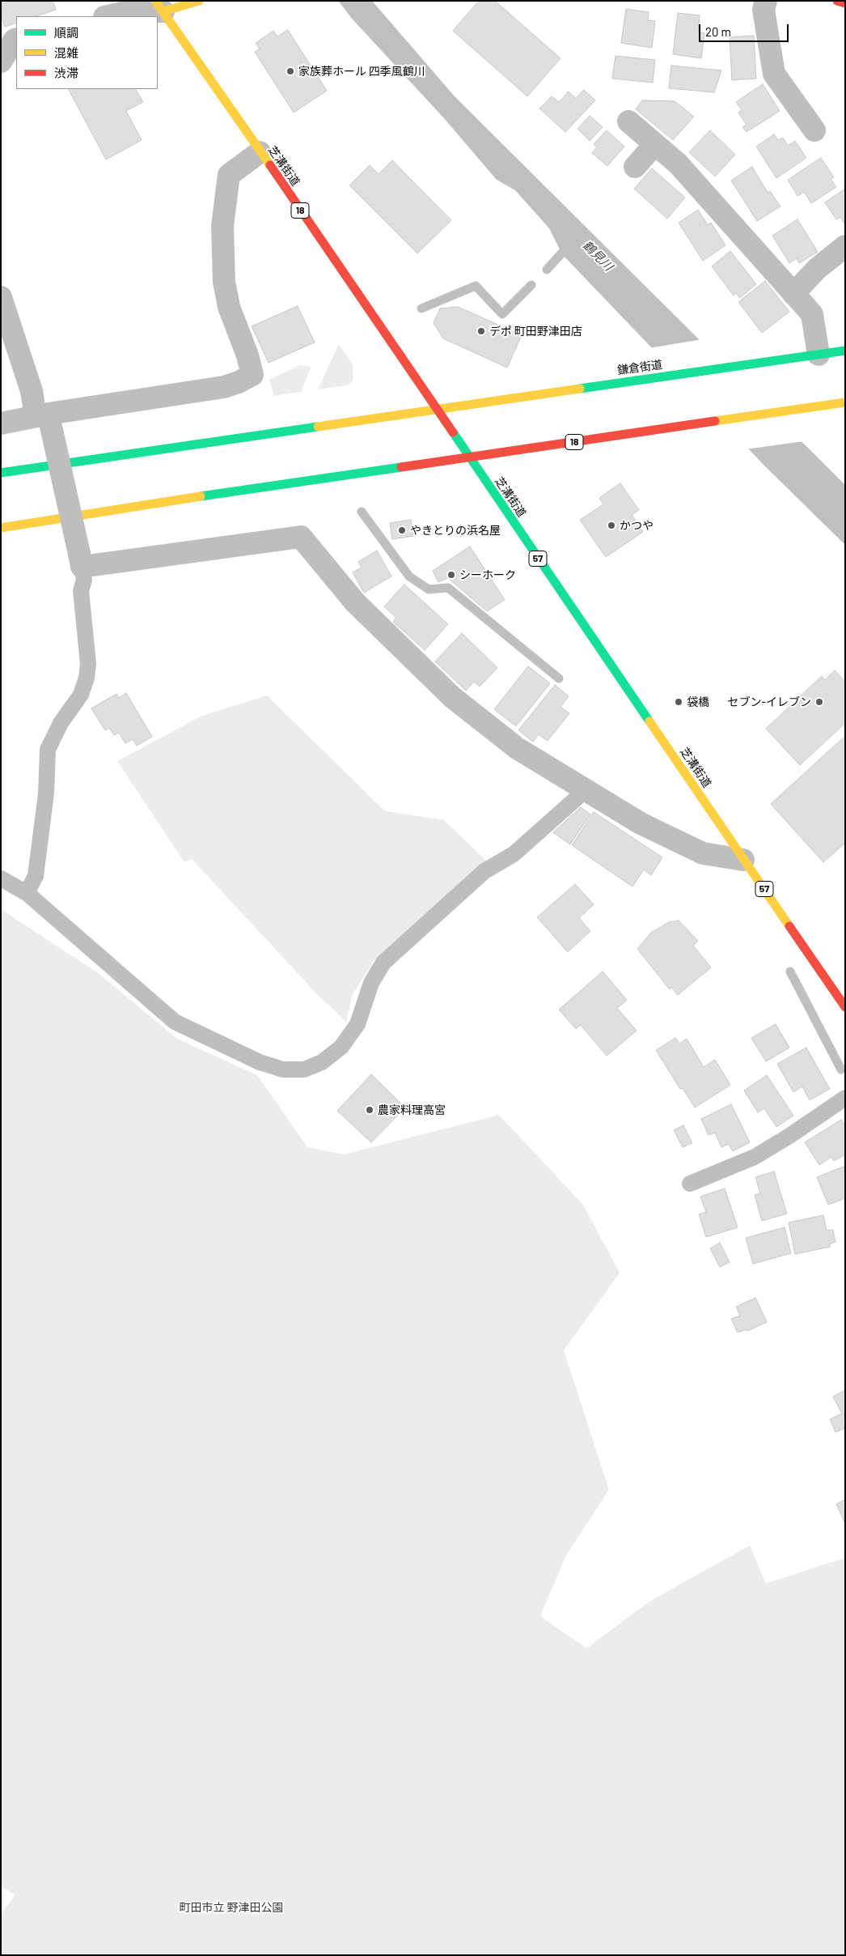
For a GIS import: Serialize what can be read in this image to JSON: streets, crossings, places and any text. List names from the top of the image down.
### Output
{
  "streets": {
    "main road": [
      "芝溝街道",
      "18",
      "鎌倉街道",
      "57"
    ]
  },
  "crossings": [
    ["芝溝街道", "18"],
    ["芝溝街道", "鎌倉街道"]
  ],
  "water": ["鶴見川"],
  "parks": ["町田市立 野津田公園"],
  "places": [
    "家族葬ホール 四季風鶴川",
    "デポ 町田野津田店",
    "かつや",
    "やきとりの浜名屋",
    "シーホーク",
    "袋橋",
    "セブン-イレブン",
    "農家料理高宮"
  ],
  "legend": ["順調", "混雑", "渋滞"],
  "scale_bar": "20 m"
}
